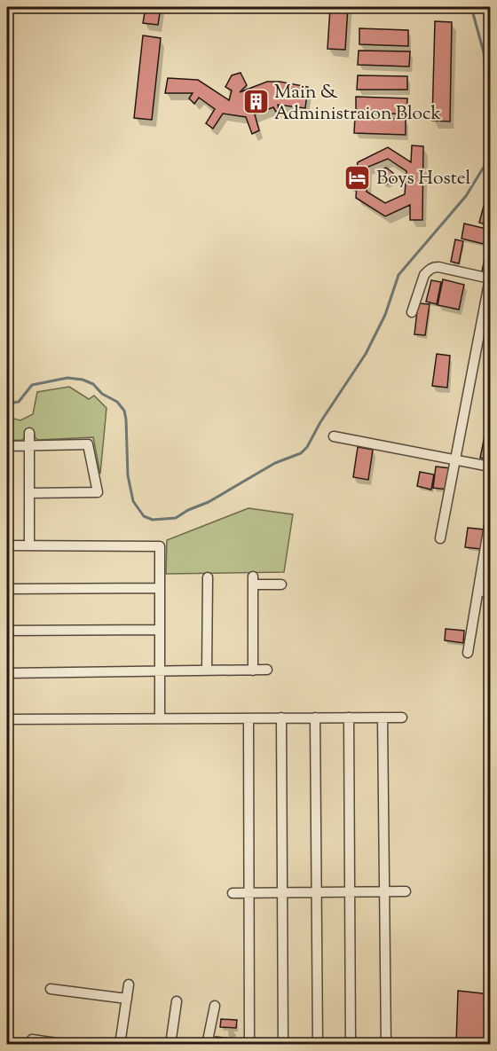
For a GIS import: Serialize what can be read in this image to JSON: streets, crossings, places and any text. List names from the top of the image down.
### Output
{
  "places": {
    "building": ["Main & Administraion Block"],
    "hotel": ["Boys Hostel"]
  }
}
